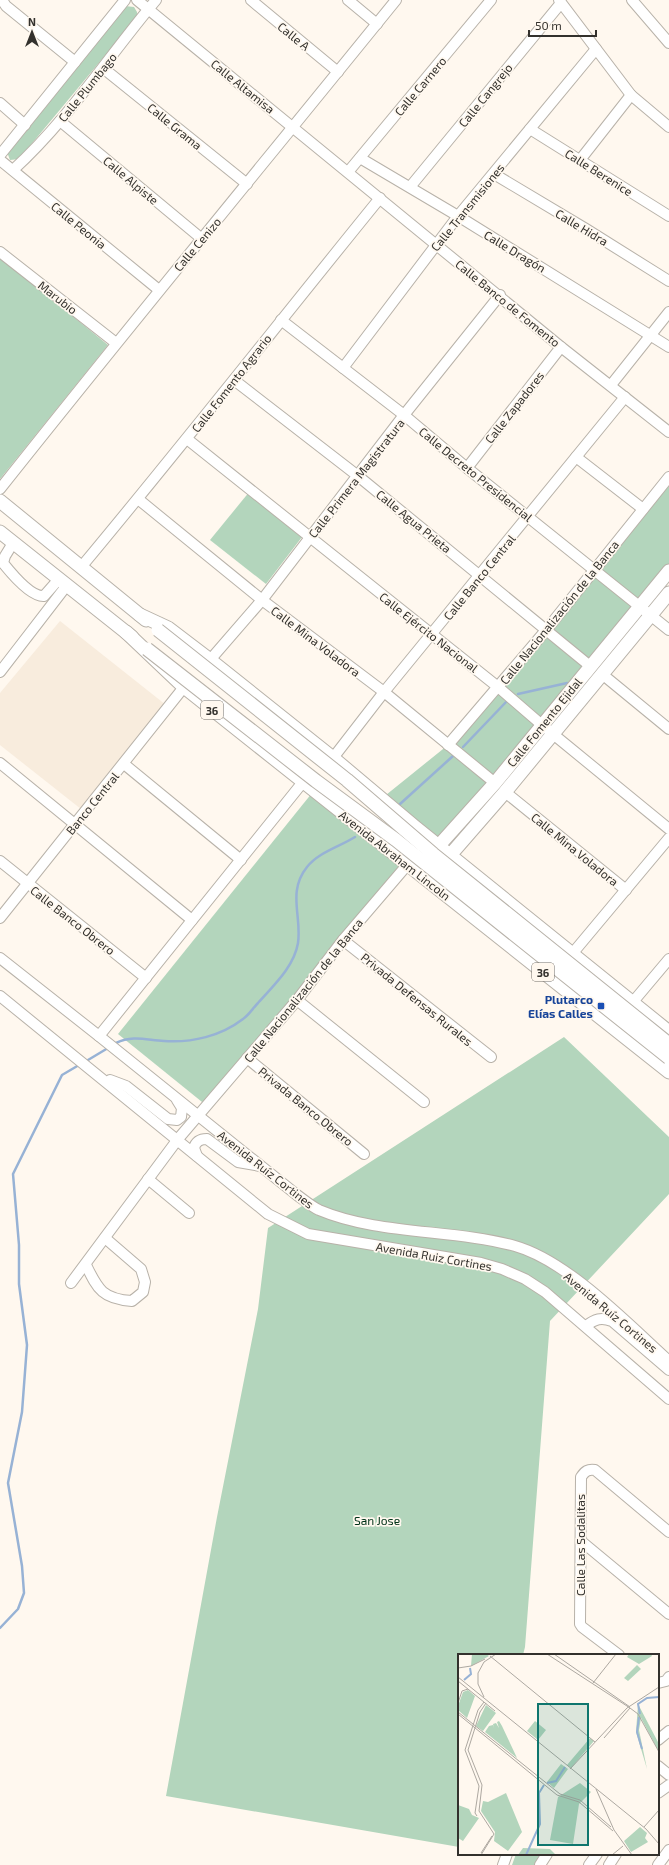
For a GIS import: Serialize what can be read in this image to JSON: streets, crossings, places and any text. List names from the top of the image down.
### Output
{
  "streets": {
    "main road": ["36", "Calle Fomento Ejidal", "Avenida Abraham Lincoln"],
    "street": [
      "Calle A",
      "Calle Altamisa",
      "Calle Carnero",
      "Calle Plumbago",
      "Calle Cangrejo",
      "Calle Grama",
      "Calle Berenice",
      "Calle Alpiste",
      "Calle Transmisiones",
      "Calle Peonia",
      "Calle Hidra",
      "Calle Cenizo",
      "Calle Dragón",
      "Marubio",
      "Calle Banco de Fomento",
      "Calle Fomento Agrario",
      "Calle Zapadores",
      "Calle Decreto Presidencial",
      "Calle Primera Magistratura",
      "Calle Agua Prieta",
      "Calle Banco Central",
      "Calle Nacionalización de la Banca",
      "Calle Ejército Nacional",
      "Calle Mina Voladora",
      "Banco Central",
      "Calle Banco Obrero",
      "Privada Defensas Rurales",
      "Privada Banco Obrero",
      "Avenida Ruíz Cortines",
      "Avenida Ruiz Cortines",
      "Calle Las Sodalitas"
    ]
  },
  "crossings": [
    ["Calle A", "Calle Cenizo"],
    ["Calle Altamisa", "Calle Carnero"],
    ["Calle Altamisa", "Calle Plumbago"],
    ["Calle Altamisa", "Calle Cenizo"],
    ["Calle Altamisa", "Calle Banco de Fomento"],
    ["Calle Carnero", "Calle Dragón"],
    ["Calle Carnero", "Calle Banco de Fomento"],
    ["Calle Plumbago", "Calle Grama"],
    ["Calle Plumbago", "Calle Alpiste"],
    ["Calle Plumbago", "Calle Peonia"],
    ["Calle Cangrejo", "Calle Dragón"],
    ["Calle Grama", "Calle Cenizo"],
    ["Calle Berenice", "Calle Transmisiones"],
    ["Calle Alpiste", "Calle Cenizo"],
    ["Calle Transmisiones", "Calle Hidra"],
    ["Calle Transmisiones", "Calle Dragón"],
    ["Calle Transmisiones", "Calle Banco de Fomento"],
    ["Calle Transmisiones", "Calle Decreto Presidencial"],
    ["Calle Peonia", "Calle Cenizo"],
    ["Calle Cenizo", "Marubio"],
    ["Calle Banco de Fomento", "Calle Fomento Agrario"],
    ["Calle Banco de Fomento", "Calle Zapadores"],
    ["Calle Banco de Fomento", "Calle Primera Magistratura"],
    ["Calle Banco de Fomento", "Calle Banco Central"],
    ["Calle Fomento Agrario", "Calle Decreto Presidencial"],
    ["Calle Fomento Agrario", "Calle Agua Prieta"],
    ["Calle Fomento Agrario", "Calle Ejército Nacional"],
    ["Calle Fomento Agrario", "Calle Mina Voladora"],
    ["Calle Fomento Agrario", "36"],
    ["Calle Zapadores", "Calle Decreto Presidencial"],
    ["Calle Decreto Presidencial", "Calle Primera Magistratura"],
    ["Calle Decreto Presidencial", "Calle Banco Central"],
    ["Calle Decreto Presidencial", "Calle Nacionalización de la Banca"],
    ["Calle Decreto Presidencial", "Calle Fomento Ejidal"],
    ["Calle Primera Magistratura", "Calle Agua Prieta"],
    ["Calle Primera Magistratura", "Calle Ejército Nacional"],
    ["Calle Primera Magistratura", "Calle Mina Voladora"],
    ["Calle Primera Magistratura", "36"],
    ["Calle Agua Prieta", "Calle Banco Central"],
    ["Calle Agua Prieta", "Calle Nacionalización de la Banca"],
    ["Calle Agua Prieta", "Calle Fomento Ejidal"],
    ["Calle Banco Central", "Calle Ejército Nacional"],
    ["Calle Banco Central", "Calle Mina Voladora"],
    ["Calle Banco Central", "36"],
    ["Calle Nacionalización de la Banca", "Calle Ejército Nacional"],
    ["Calle Nacionalización de la Banca", "Calle Mina Voladora"],
    ["Calle Nacionalización de la Banca", "Calle Fomento Ejidal"],
    ["Calle Nacionalización de la Banca", "Avenida Abraham Lincoln"],
    ["Calle Nacionalización de la Banca", "Privada Defensas Rurales"],
    ["Calle Nacionalización de la Banca", "Privada Banco Obrero"],
    ["Calle Nacionalización de la Banca", "Avenida Ruíz Cortines"],
    ["Calle Ejército Nacional", "Calle Fomento Ejidal"],
    ["Calle Mina Voladora", "Calle Fomento Ejidal"],
    ["36", "Calle Fomento Ejidal"],
    ["Calle Fomento Ejidal", "Avenida Abraham Lincoln"],
    ["Banco Central", "Avenida Abraham Lincoln"],
    ["Banco Central", "Calle Banco Obrero"]
  ],
  "parks": ["San Jose"],
  "places": {
    "transit": ["Plutarco Elías Calles"]
  },
  "scale_bar": "50 m",
  "north": "top"
}
